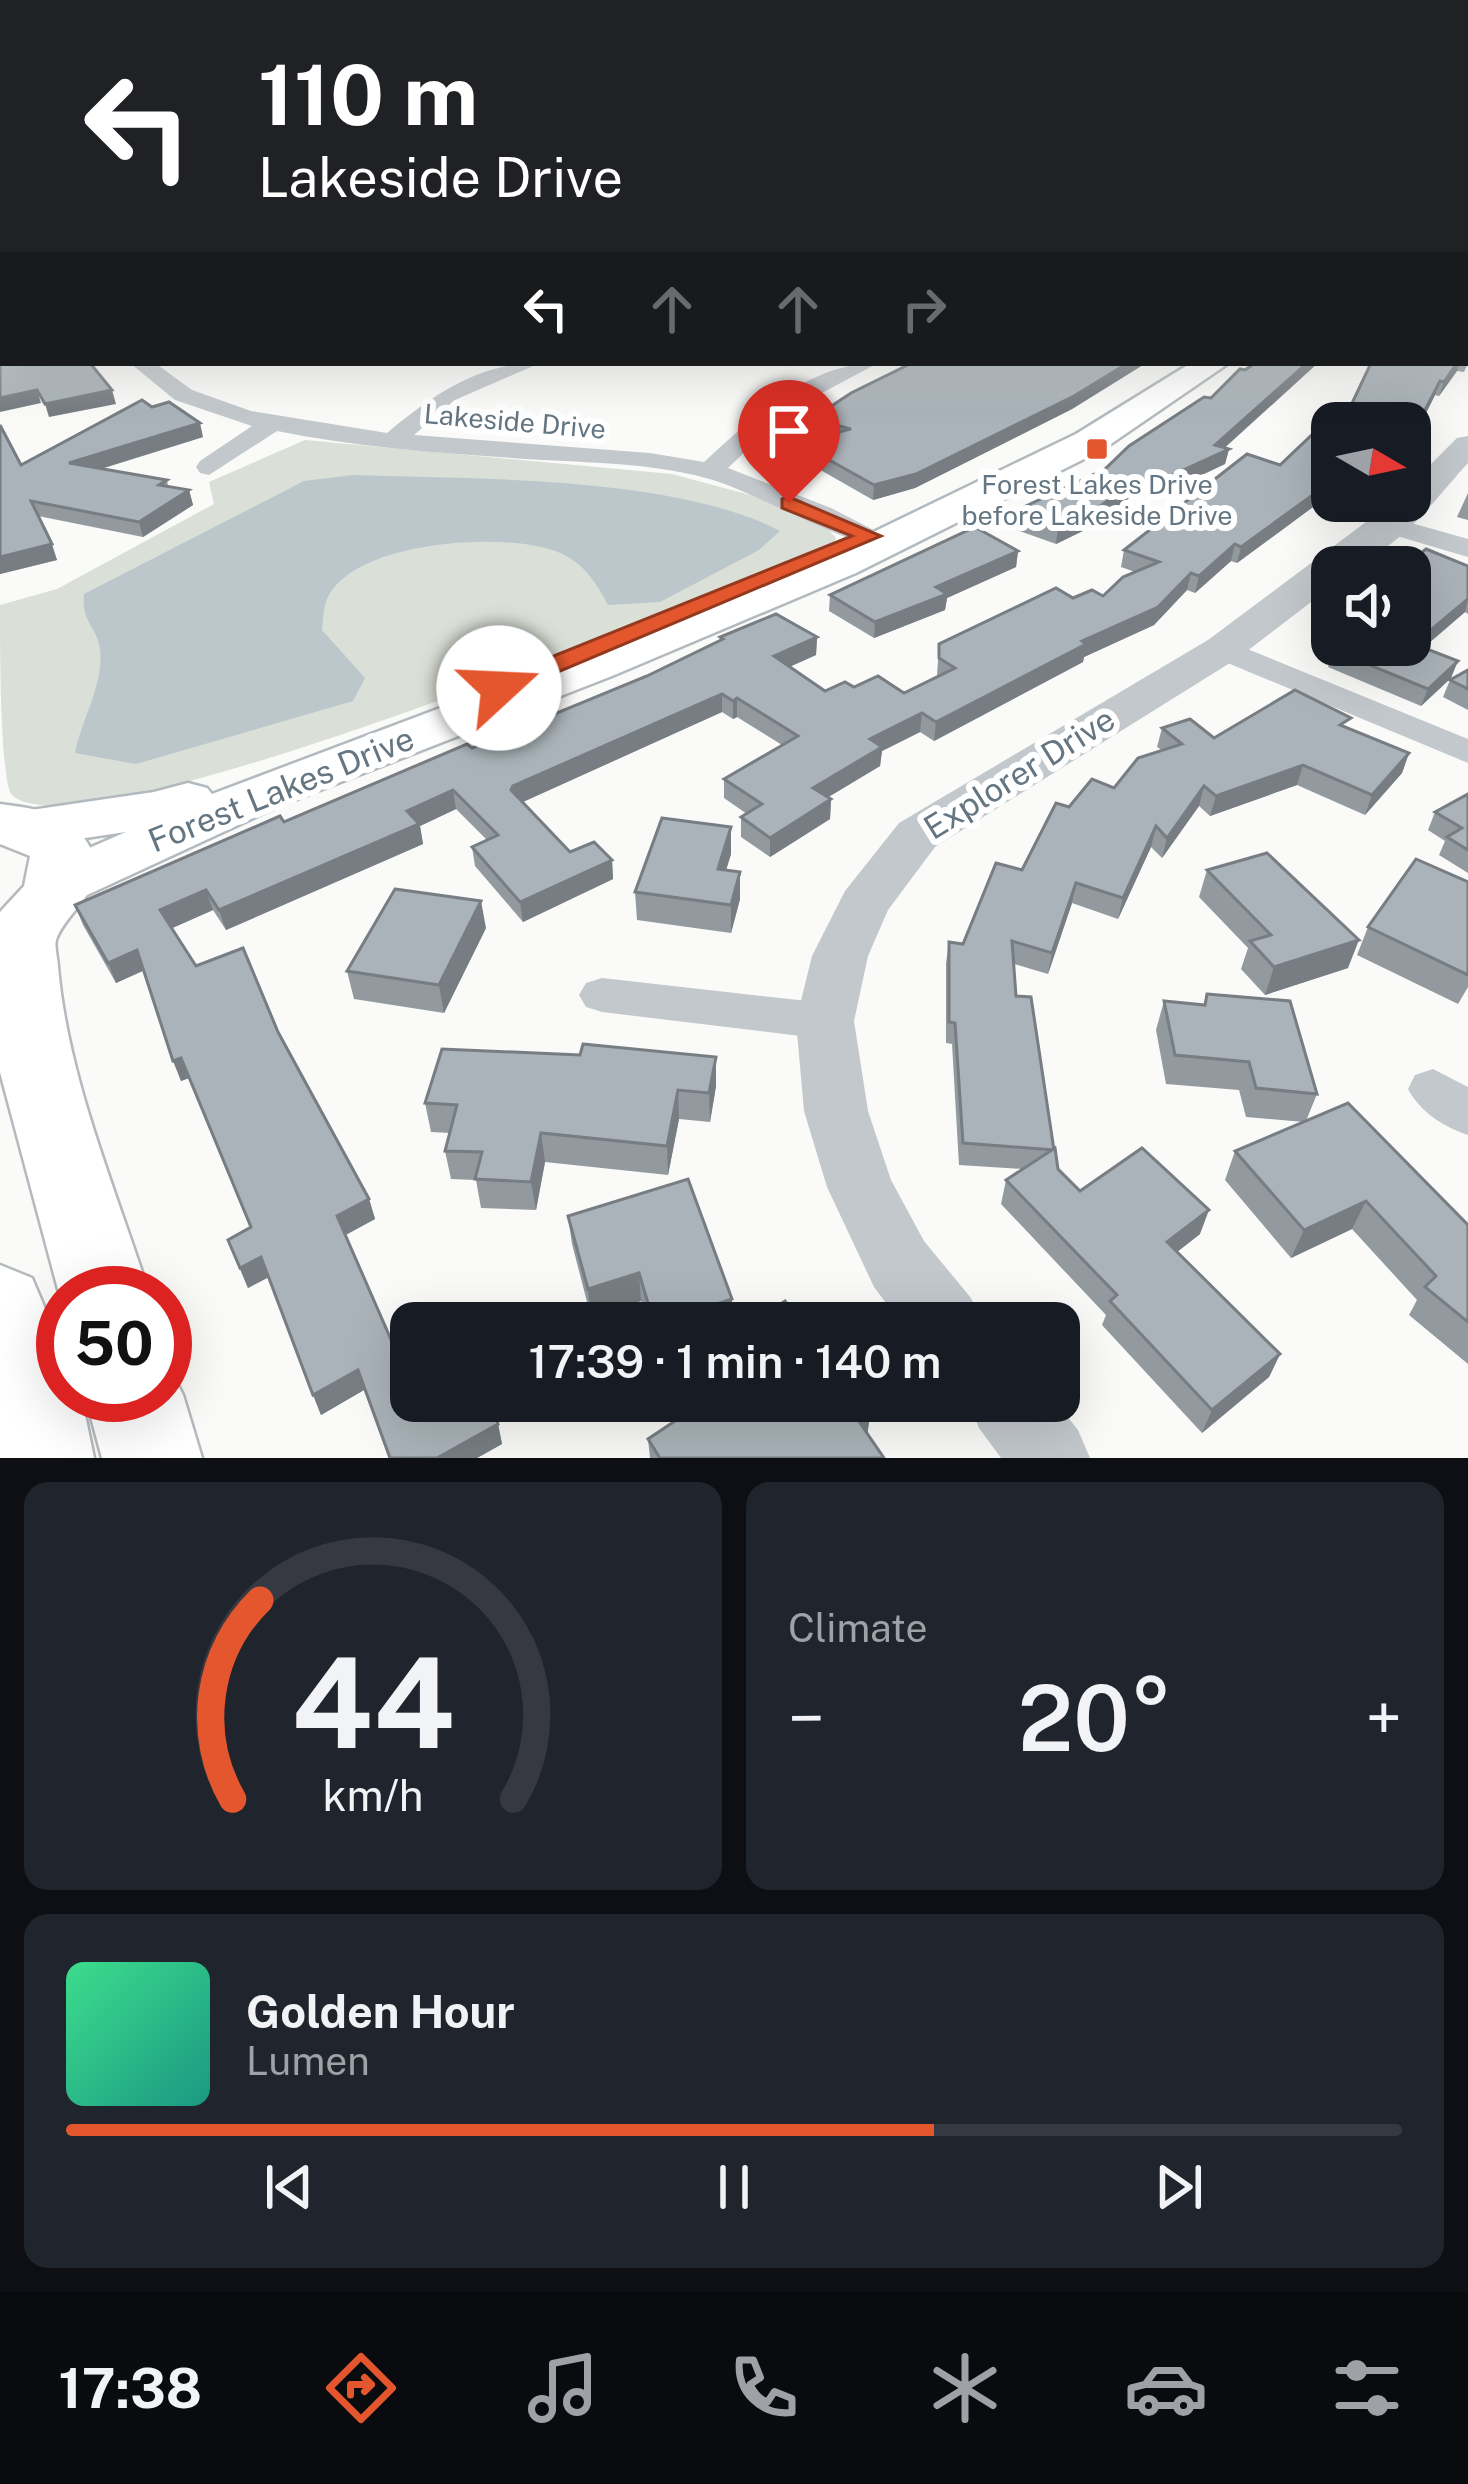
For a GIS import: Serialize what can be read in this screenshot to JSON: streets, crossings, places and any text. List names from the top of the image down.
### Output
{
  "streets": {
    "main road": ["Forest Lakes Drive"],
    "street": ["Lakeside Drive", "Explorer Drive"]
  },
  "crossings": [
    ["Lakeside Drive", "Forest Lakes Drive"]
  ],
  "places": {
    "transit": ["Forest Lakes Drive before Lakeside Drive"]
  },
  "north": "right",
  "page": {
    "turn": ["110 m", "Lakeside Drive"],
    "limit": "50",
    "trip": "17:39 · 1 min · 140 m",
    "tile": "Climate",
    "heat": ["−", "20°", "+"],
    "song": ["Golden Hour", "Lumen"],
    "tabs": "17:38",
    "gauge": ["44", "km/h"]
  }
}
